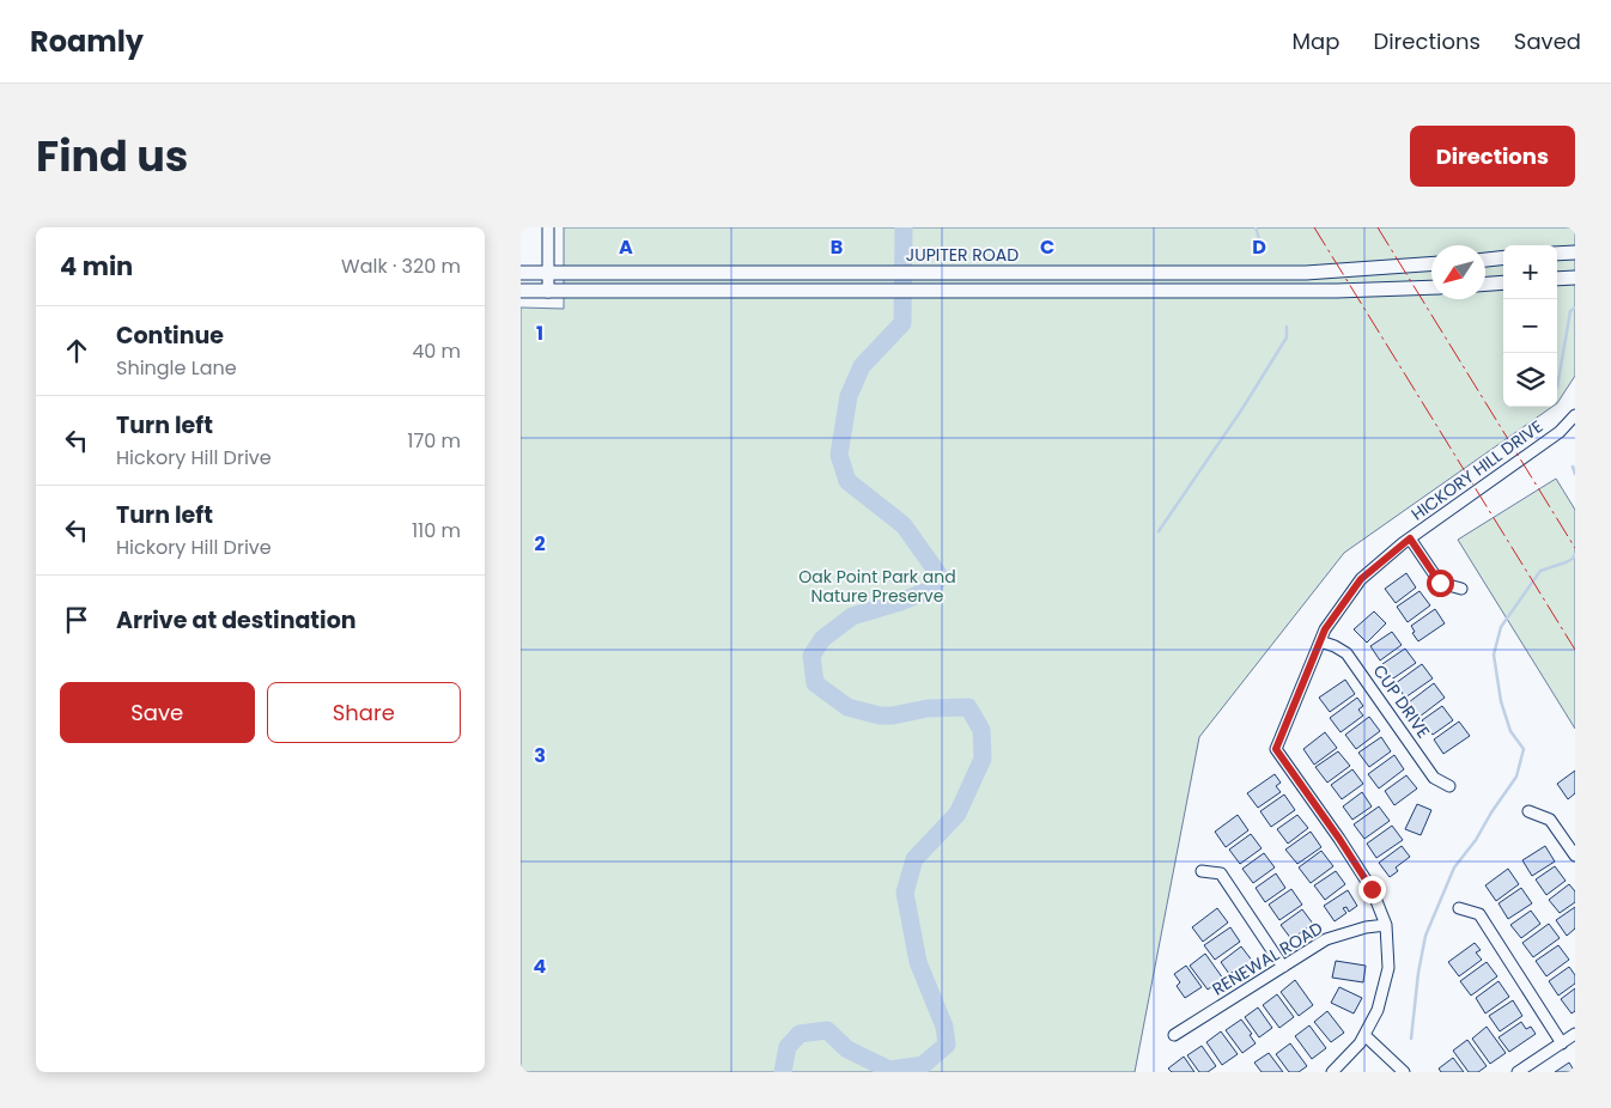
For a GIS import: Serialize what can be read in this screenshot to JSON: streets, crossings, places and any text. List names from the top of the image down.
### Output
{
  "streets": {
    "main road": ["JUPITER ROAD"],
    "street": ["HICKORY HILL DRIVE", "CUP DRIVE", "RENEWAL ROAD"]
  },
  "crossings": [
    ["HICKORY HILL DRIVE", "CUP DRIVE"],
    ["HICKORY HILL DRIVE", "RENEWAL ROAD"]
  ],
  "parks": ["Oak Point Park and Nature Preserve"],
  "north": "bottom left",
  "page": {
    "header": "Roamly",
    "nav": ["Map", "Directions", "Saved"],
    "title": "Find us",
    "buttons": [
      "Directions",
      ["Save", "Share"]
    ],
    "heading": ["4 min", "Walk · 320 m"],
    "map_buttons": ["+", "−"],
    "list": [
      ["Continue", "Shingle Lane", "40 m"],
      ["Turn left", "Hickory Hill Drive", "170 m"],
      ["Turn left", "Hickory Hill Drive", "110 m"],
      "Arrive at destination"
    ]
  },
  "grid": {
    "columns": [
      "A",
      "B",
      "C",
      "D"
    ],
    "rows": [
      "1",
      "2",
      "3",
      "4"
    ]
  }
}
